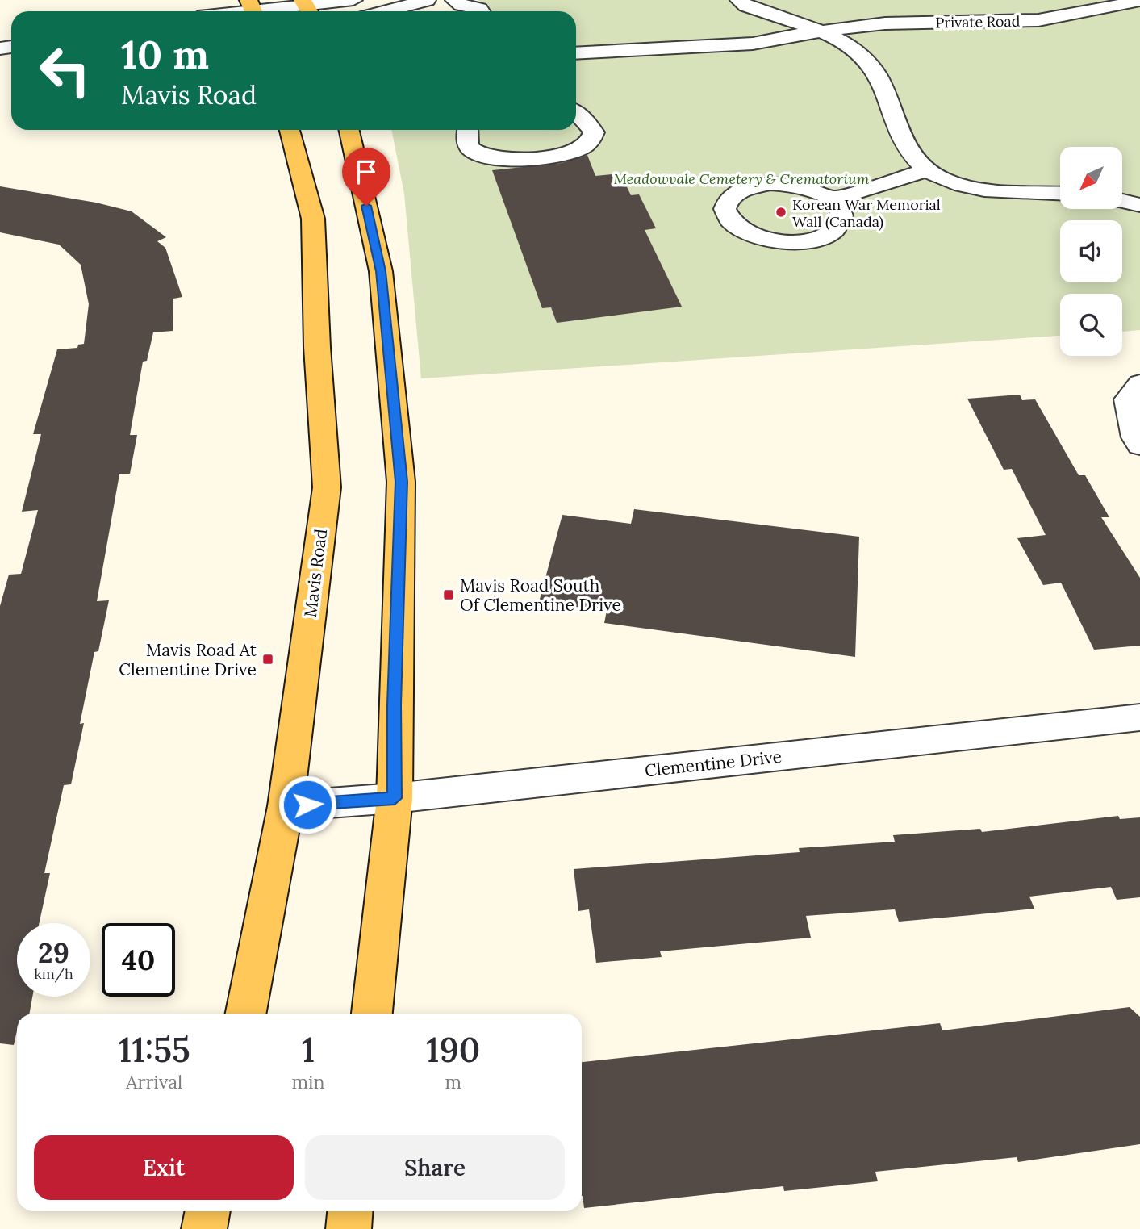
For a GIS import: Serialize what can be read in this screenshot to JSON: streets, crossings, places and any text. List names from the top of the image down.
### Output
{
  "streets": {
    "main road": ["Mavis Road"],
    "street": ["Private Road", "Clementine Drive"]
  },
  "crossings": [
    ["Mavis Road", "Clementine Drive"]
  ],
  "parks": ["Meadowvale Cemetery & Crematorium"],
  "places": {
    "other": ["Korean War Memorial Wall (Canada)"],
    "transit": ["Mavis Road South Of Clementine Drive", "Mavis Road At Clementine Drive"]
  },
  "north": "bottom left",
  "page": {
    "turn": ["10 m", "Mavis Road"],
    "speed": "29 km/h",
    "limit": "40",
    "eta": [
      "11:55",
      "Arrival",
      "1",
      "min",
      "190",
      "m"
    ],
    "buttons": ["Exit", "Share"]
  }
}
